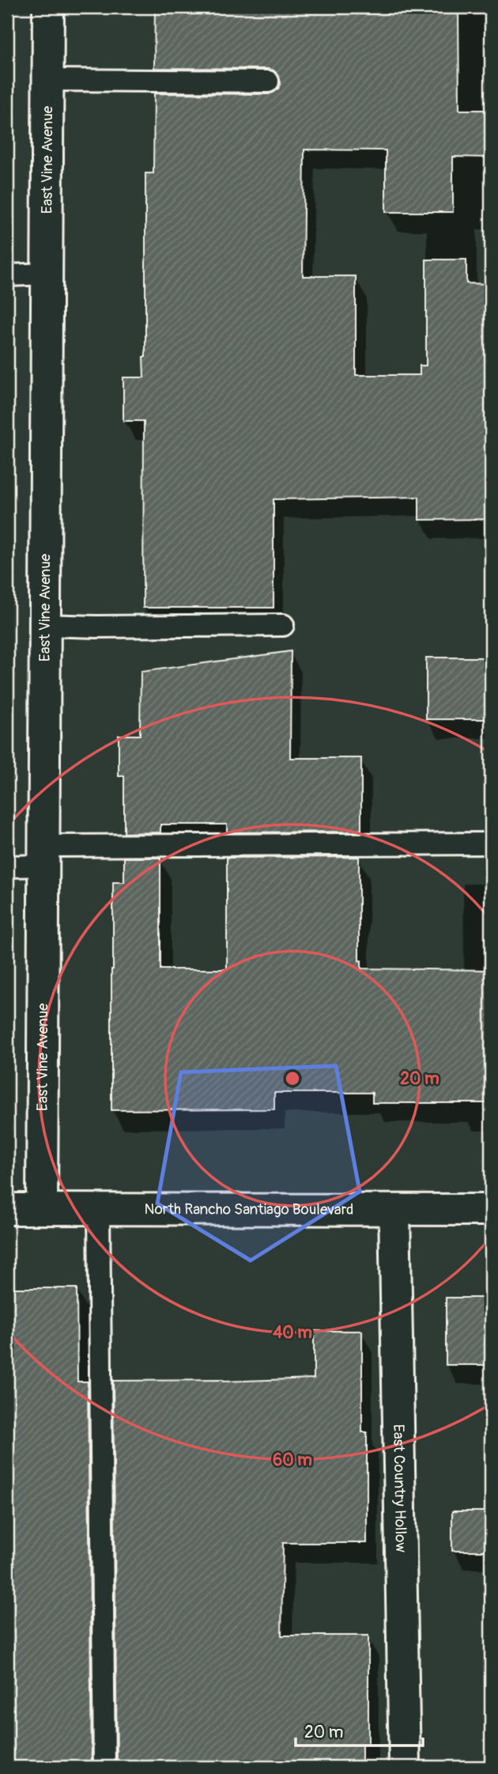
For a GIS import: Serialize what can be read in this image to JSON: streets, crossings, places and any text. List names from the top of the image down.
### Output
{
  "streets": {
    "street": ["East Vine Avenue", "North Rancho Santiago Boulevard", "East Country Hollow"]
  },
  "crossings": [
    ["East Vine Avenue", "North Rancho Santiago Boulevard"],
    ["North Rancho Santiago Boulevard", "East Country Hollow"]
  ],
  "scale_bar": "20 m",
  "rings": ["20 m", "40 m", "60 m"]
}
